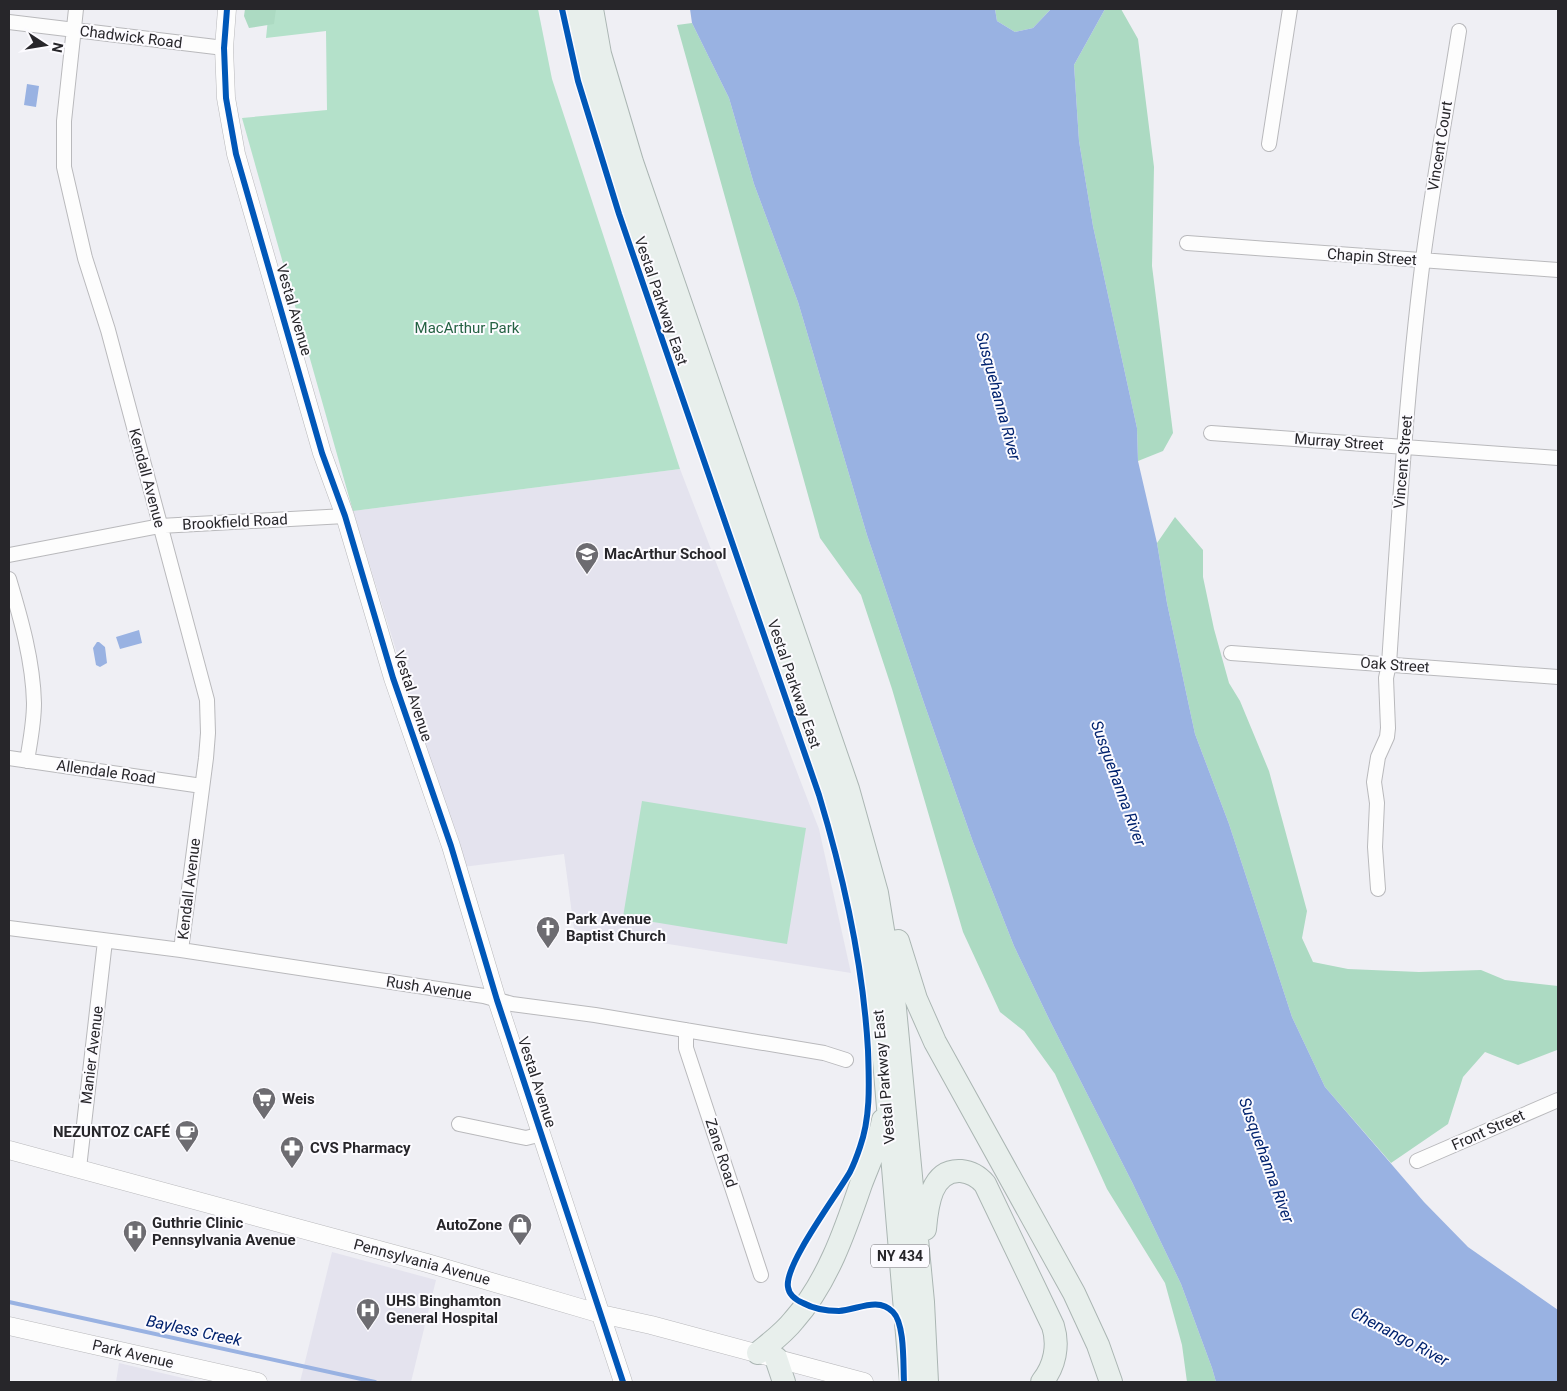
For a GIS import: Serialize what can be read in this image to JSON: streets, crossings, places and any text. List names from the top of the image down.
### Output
{
  "streets": {
    "main road": ["Vestal Parkway East", "NY 434"],
    "street": [
      "Chadwick Road",
      "Vincent Court",
      "Chapin Street",
      "Vestal Avenue",
      "Murray Street",
      "Vincent Street",
      "Kendall Avenue",
      "Brookfield Road",
      "Oak Street",
      "Allendale Road",
      "Rush Avenue",
      "Manier Avenue",
      "Front Street",
      "Zane Road",
      "Pennsylvania Avenue",
      "Park Avenue"
    ]
  },
  "crossings": [
    ["Chadwick Road", "Vestal Avenue"],
    ["Chadwick Road", "Kendall Avenue"],
    ["Vincent Court", "Chapin Street"],
    ["Vincent Court", "Vincent Street"],
    ["Chapin Street", "Vincent Street"],
    ["Vestal Avenue", "Brookfield Road"],
    ["Vestal Avenue", "Rush Avenue"],
    ["Vestal Avenue", "Pennsylvania Avenue"],
    ["Murray Street", "Vincent Street"],
    ["Vincent Street", "Oak Street"],
    ["Kendall Avenue", "Brookfield Road"],
    ["Kendall Avenue", "Allendale Road"],
    ["Kendall Avenue", "Rush Avenue"],
    ["Rush Avenue", "Manier Avenue"],
    ["Rush Avenue", "Zane Road"],
    ["Manier Avenue", "Pennsylvania Avenue"]
  ],
  "water": ["Susquehanna River", "Bayless Creek", "Chenango River"],
  "parks": ["MacArthur Park"],
  "places": {
    "school or university": ["MacArthur School"],
    "church": ["Park Avenue Baptist Church"],
    "supermarket": ["Weis"],
    "cafe": ["NEZUNTOZ CAFÉ"],
    "pharmacy": ["CVS Pharmacy"],
    "shop": ["AutoZone"],
    "hospital": ["Guthrie Clinic Pennsylvania Avenue", "UHS Binghamton General Hospital"]
  },
  "north": "right"
}
